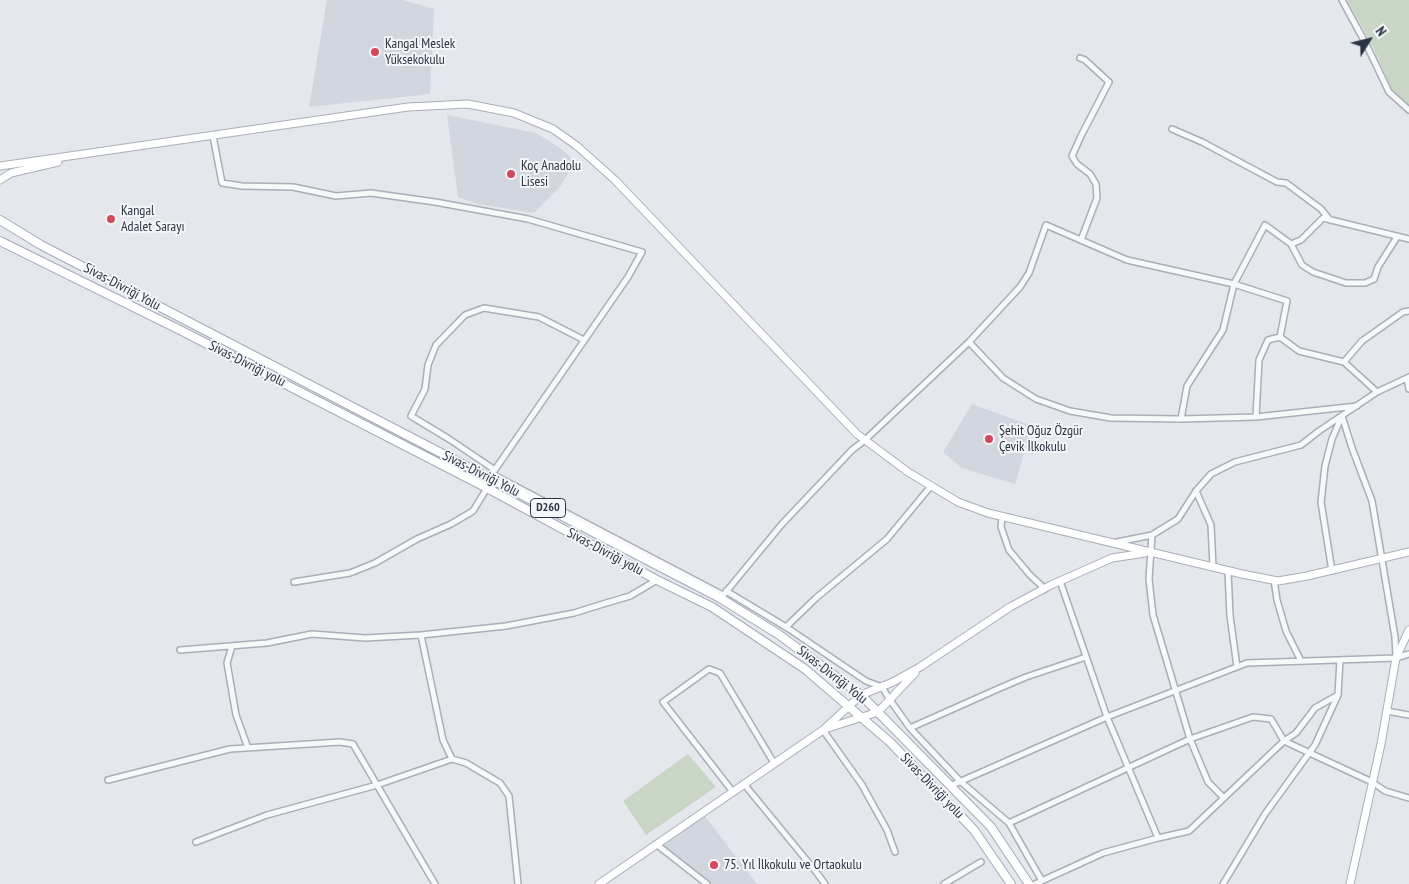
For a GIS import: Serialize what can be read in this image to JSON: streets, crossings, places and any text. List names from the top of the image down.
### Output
{
  "streets": {
    "main road": ["Sivas-Divriği Yolu", "Sivas-Divriği yolu", "D260"]
  },
  "places": [
    "Kangal Meslek Yüksekokulu",
    "Koç Anadolu Lisesi",
    "Kangal Adalet Sarayı",
    "Şehit Oğuz Özgür Çevik İlkokulu",
    "75. Yıl İlkokulu ve Ortaokulu"
  ],
  "north": "top right"
}
